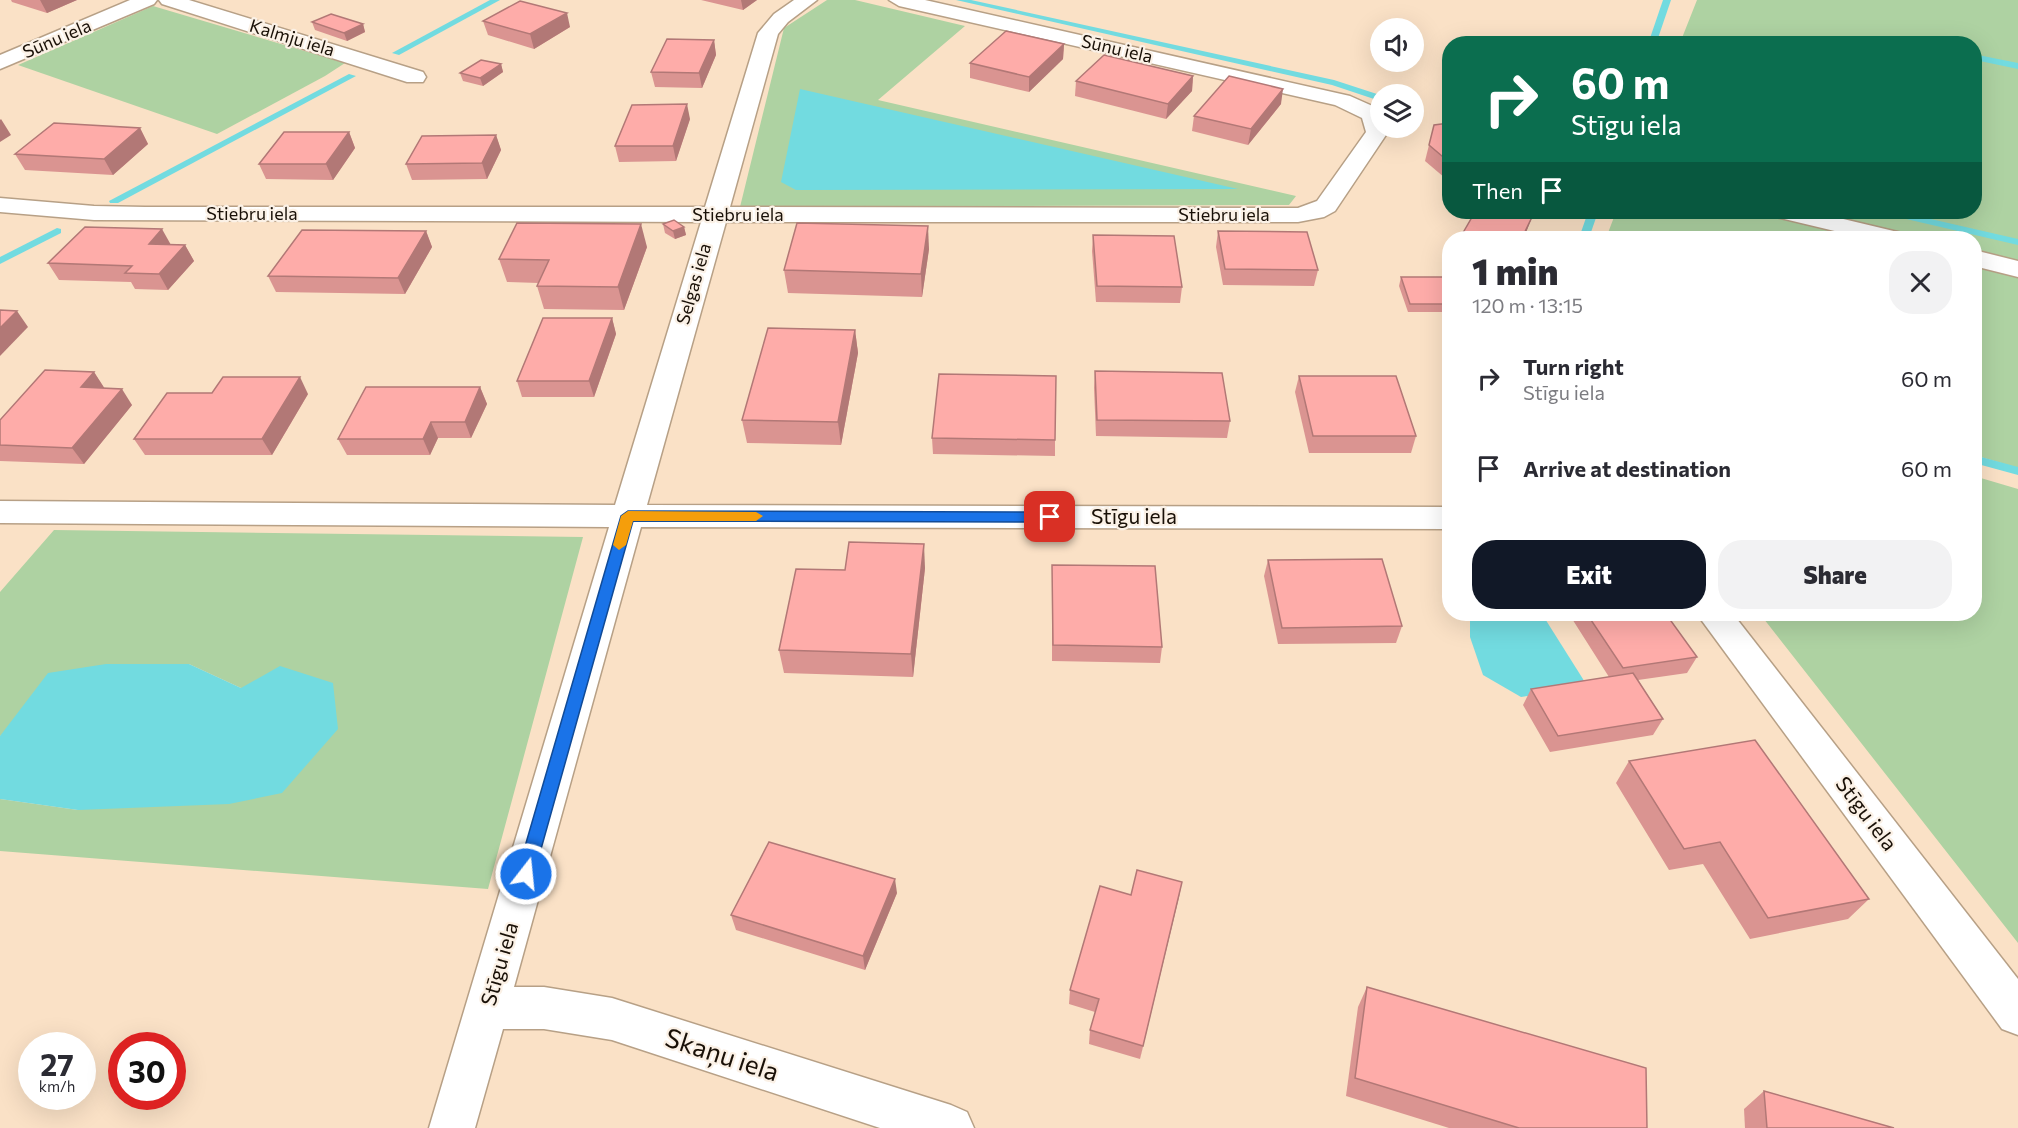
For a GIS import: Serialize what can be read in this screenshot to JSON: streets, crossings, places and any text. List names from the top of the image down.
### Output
{
  "streets": {
    "street": [
      "Kalmju iela",
      "Sūnu iela",
      "Stiebru iela",
      "Selgas iela",
      "Stīgu iela",
      "Skaņu iela"
    ]
  },
  "crossings": [
    ["Sūnu iela", "Stiebru iela"],
    ["Stiebru iela", "Selgas iela"],
    ["Selgas iela", "Stīgu iela"],
    ["Stīgu iela", "Skaņu iela"]
  ],
  "page": {
    "turn": ["60 m", "Stīgu iela"],
    "then": "Then",
    "heading": ["1 min", "120 m · 13:15"],
    "list": [
      {
        "name": "Turn right",
        "note": "Stīgu iela",
        "value": "60 m"
      },
      {
        "name": "Arrive at destination",
        "value": "60 m"
      }
    ],
    "buttons": ["Exit", "Share"],
    "speed": "27 km/h",
    "limit": "30"
  }
}
